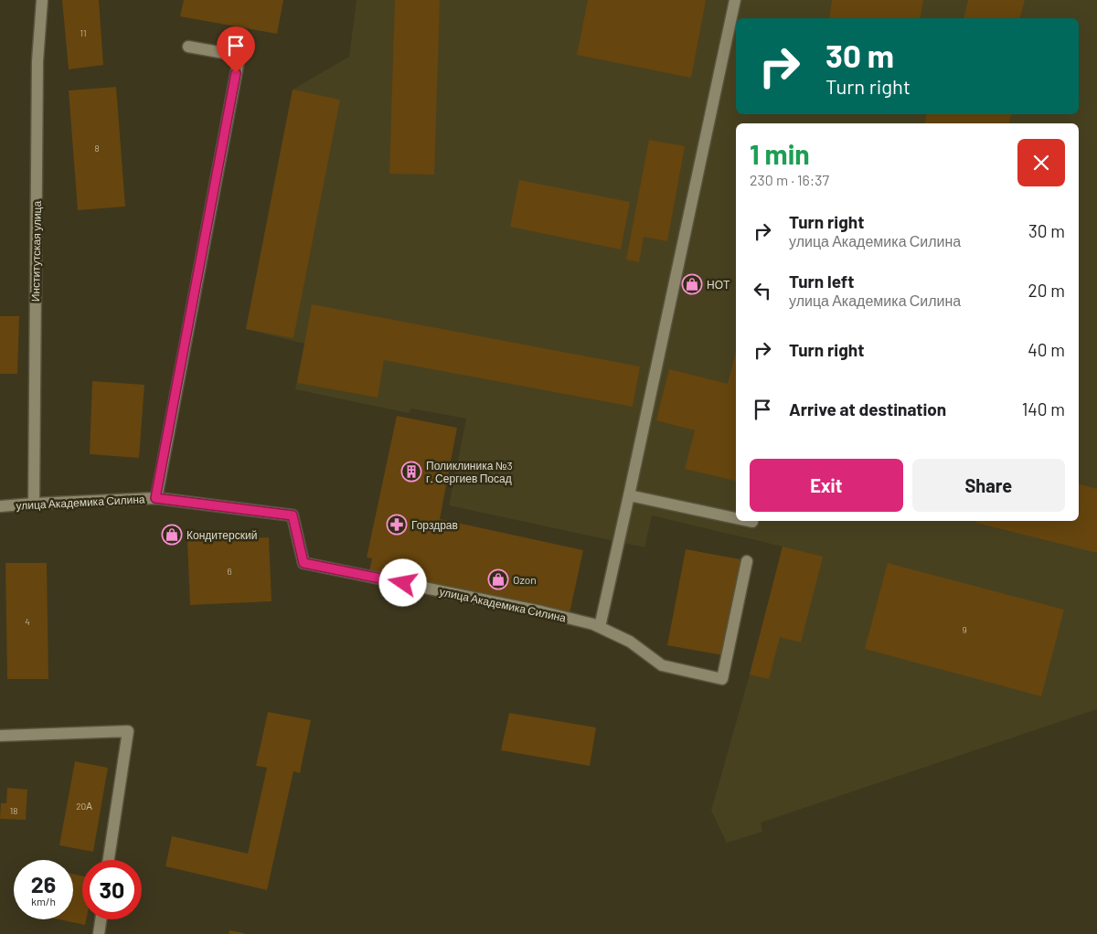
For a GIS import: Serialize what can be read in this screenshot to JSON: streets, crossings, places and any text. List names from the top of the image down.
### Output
{
  "streets": {
    "street": ["Институтская улица", "улица Академика Силина"]
  },
  "crossings": [
    ["Институтская улица", "улица Академика Силина"]
  ],
  "places": {
    "shop": ["НОТ", "Кондитерский", "Ozon"],
    "building": ["Поликлиника №3 г. Сергиев Посад"],
    "pharmacy": ["Горздрав"]
  },
  "house_numbers": [
    "11",
    "8",
    "6",
    "4",
    "9",
    "20А",
    "18"
  ],
  "page": {
    "turn": ["30 m", "Turn right"],
    "heading": ["1 min", "230 m · 16:37"],
    "list": [
      {
        "name": "Turn right",
        "note": "улица Академика Силина",
        "value": "30 m"
      },
      {
        "name": "Turn left",
        "note": "улица Академика Силина",
        "value": "20 m"
      },
      {
        "name": "Turn right",
        "value": "40 m"
      },
      {
        "name": "Arrive at destination",
        "value": "140 m"
      }
    ],
    "buttons": ["Exit", "Share"],
    "speed": "26 km/h",
    "limit": "30"
  }
}
